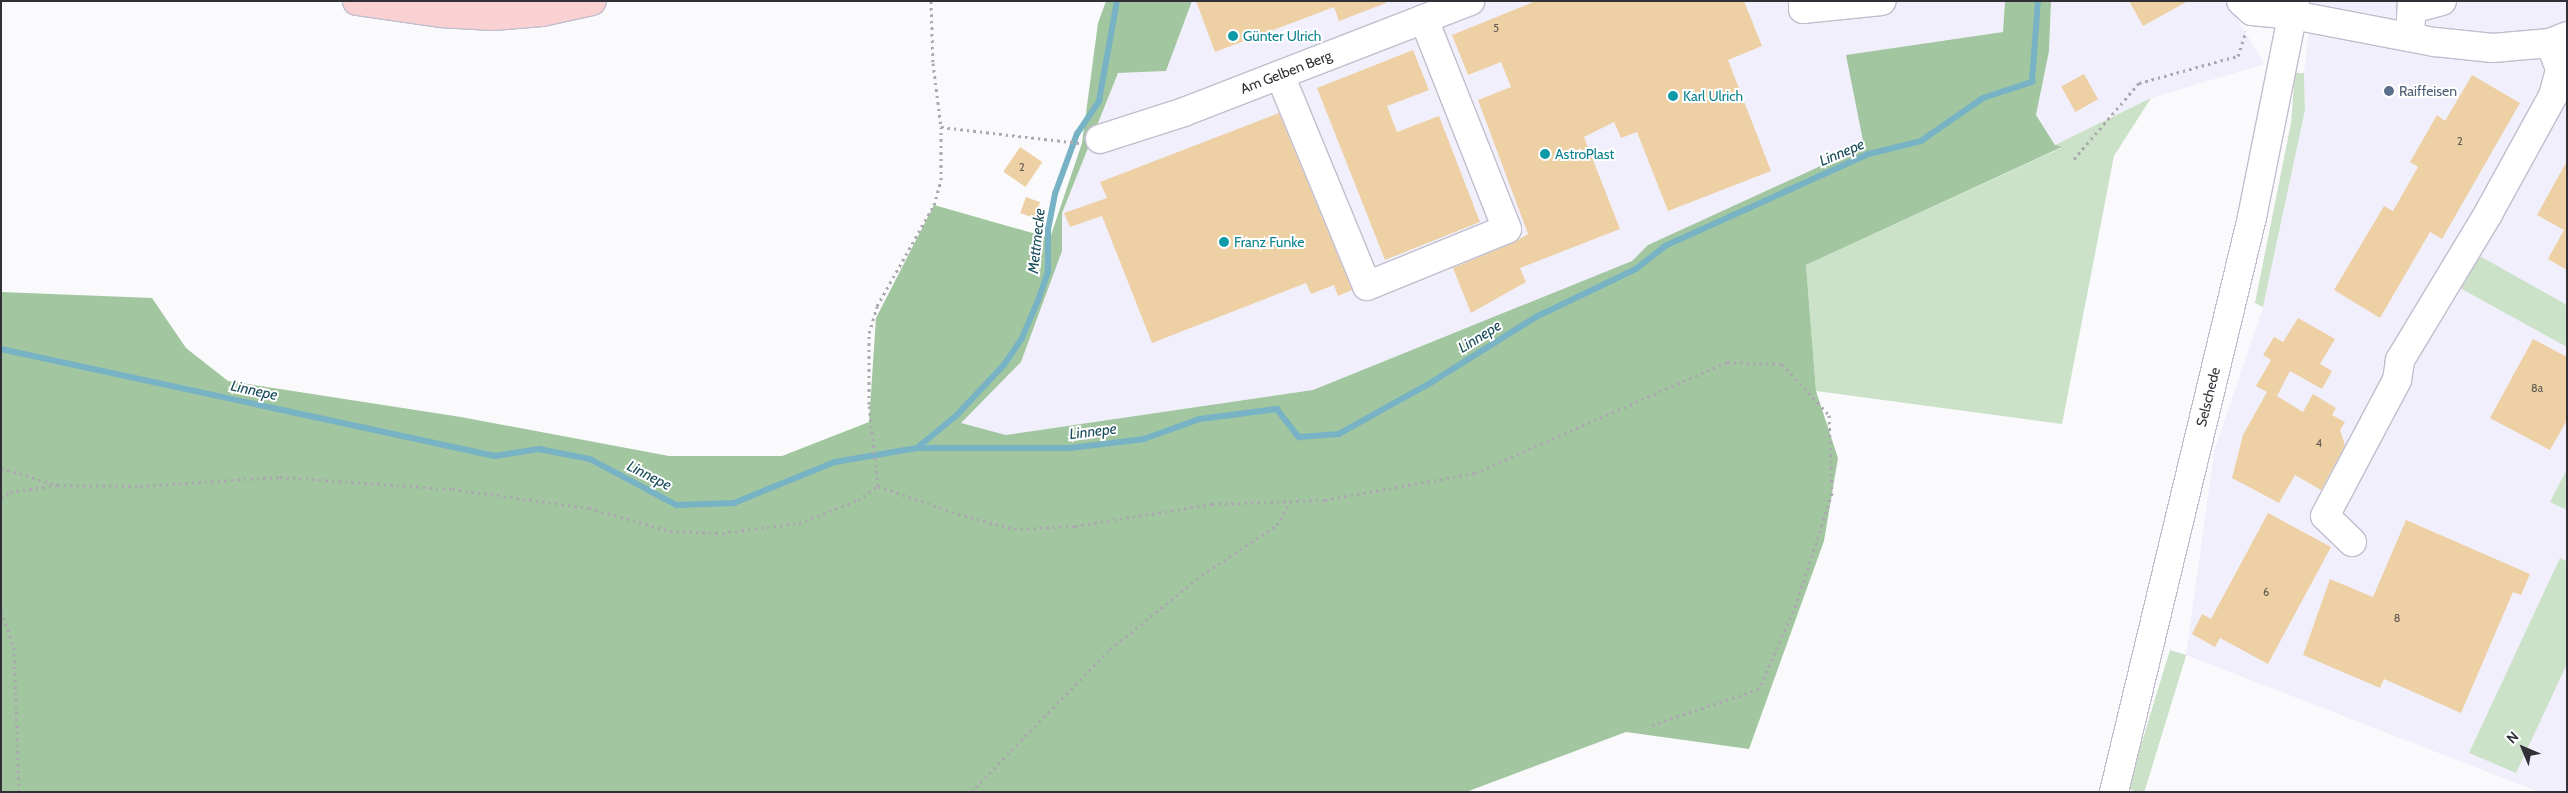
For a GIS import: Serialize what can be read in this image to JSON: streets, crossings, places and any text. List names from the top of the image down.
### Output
{
  "streets": {
    "street": ["Am Gelben Berg", "Selschede"]
  },
  "water": ["Linnepe", "Mettmecke"],
  "places": [
    "Günter Ulrich",
    "Raiffeisen",
    "Karl Ulrich",
    "AstroPlast",
    "Franz Funke"
  ],
  "house_numbers": [
    "5",
    "2",
    "2",
    "8a",
    "4",
    "6",
    "8"
  ],
  "north": "top left"
}
